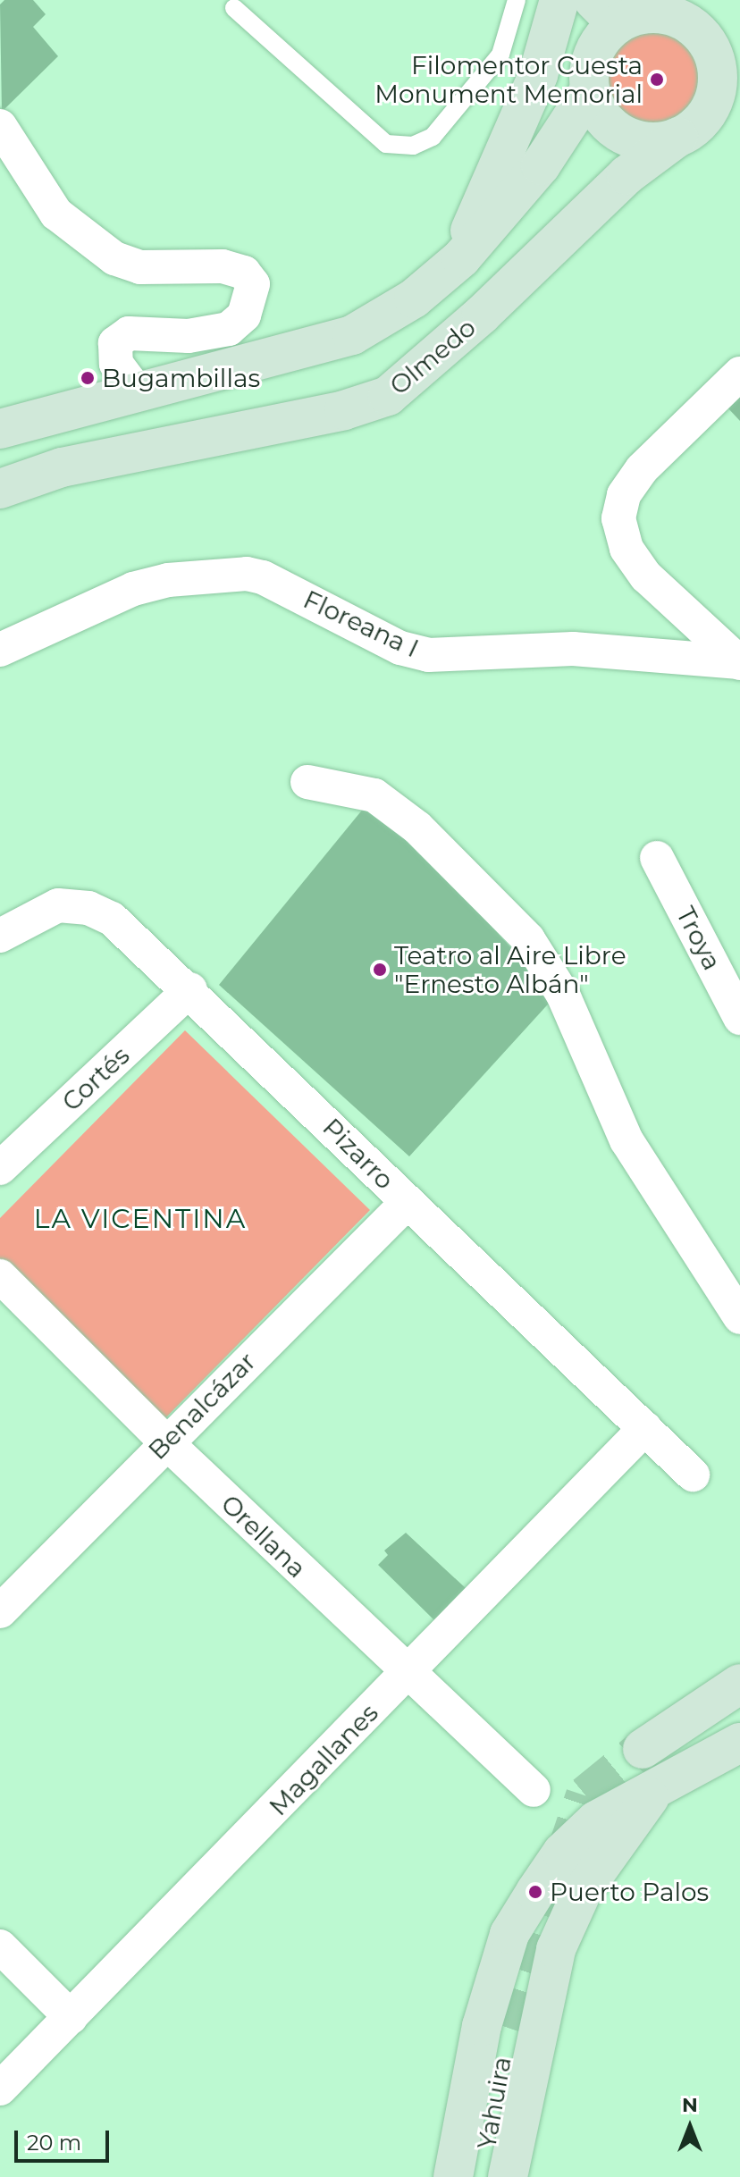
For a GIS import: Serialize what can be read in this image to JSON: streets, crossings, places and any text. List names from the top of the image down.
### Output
{
  "streets": {
    "main road": ["Olmedo", "Yahuira"],
    "street": [
      "Floreana I",
      "Troya",
      "Cortés",
      "Pizarro",
      "Benalcázar",
      "Orellana",
      "Magallanes"
    ]
  },
  "crossings": [
    ["Cortés", "Pizarro"],
    ["Pizarro", "Benalcázar"],
    ["Pizarro", "Magallanes"],
    ["Benalcázar", "Orellana"],
    ["Orellana", "Magallanes"]
  ],
  "districts": ["LA VICENTINA"],
  "places": [
    "Filomentor Cuesta Monument Memorial",
    "Bugambillas",
    "Teatro al Aire Libre \"Ernesto Albán\"",
    "Puerto Palos"
  ],
  "scale_bar": "20 m",
  "north": "top"
}
